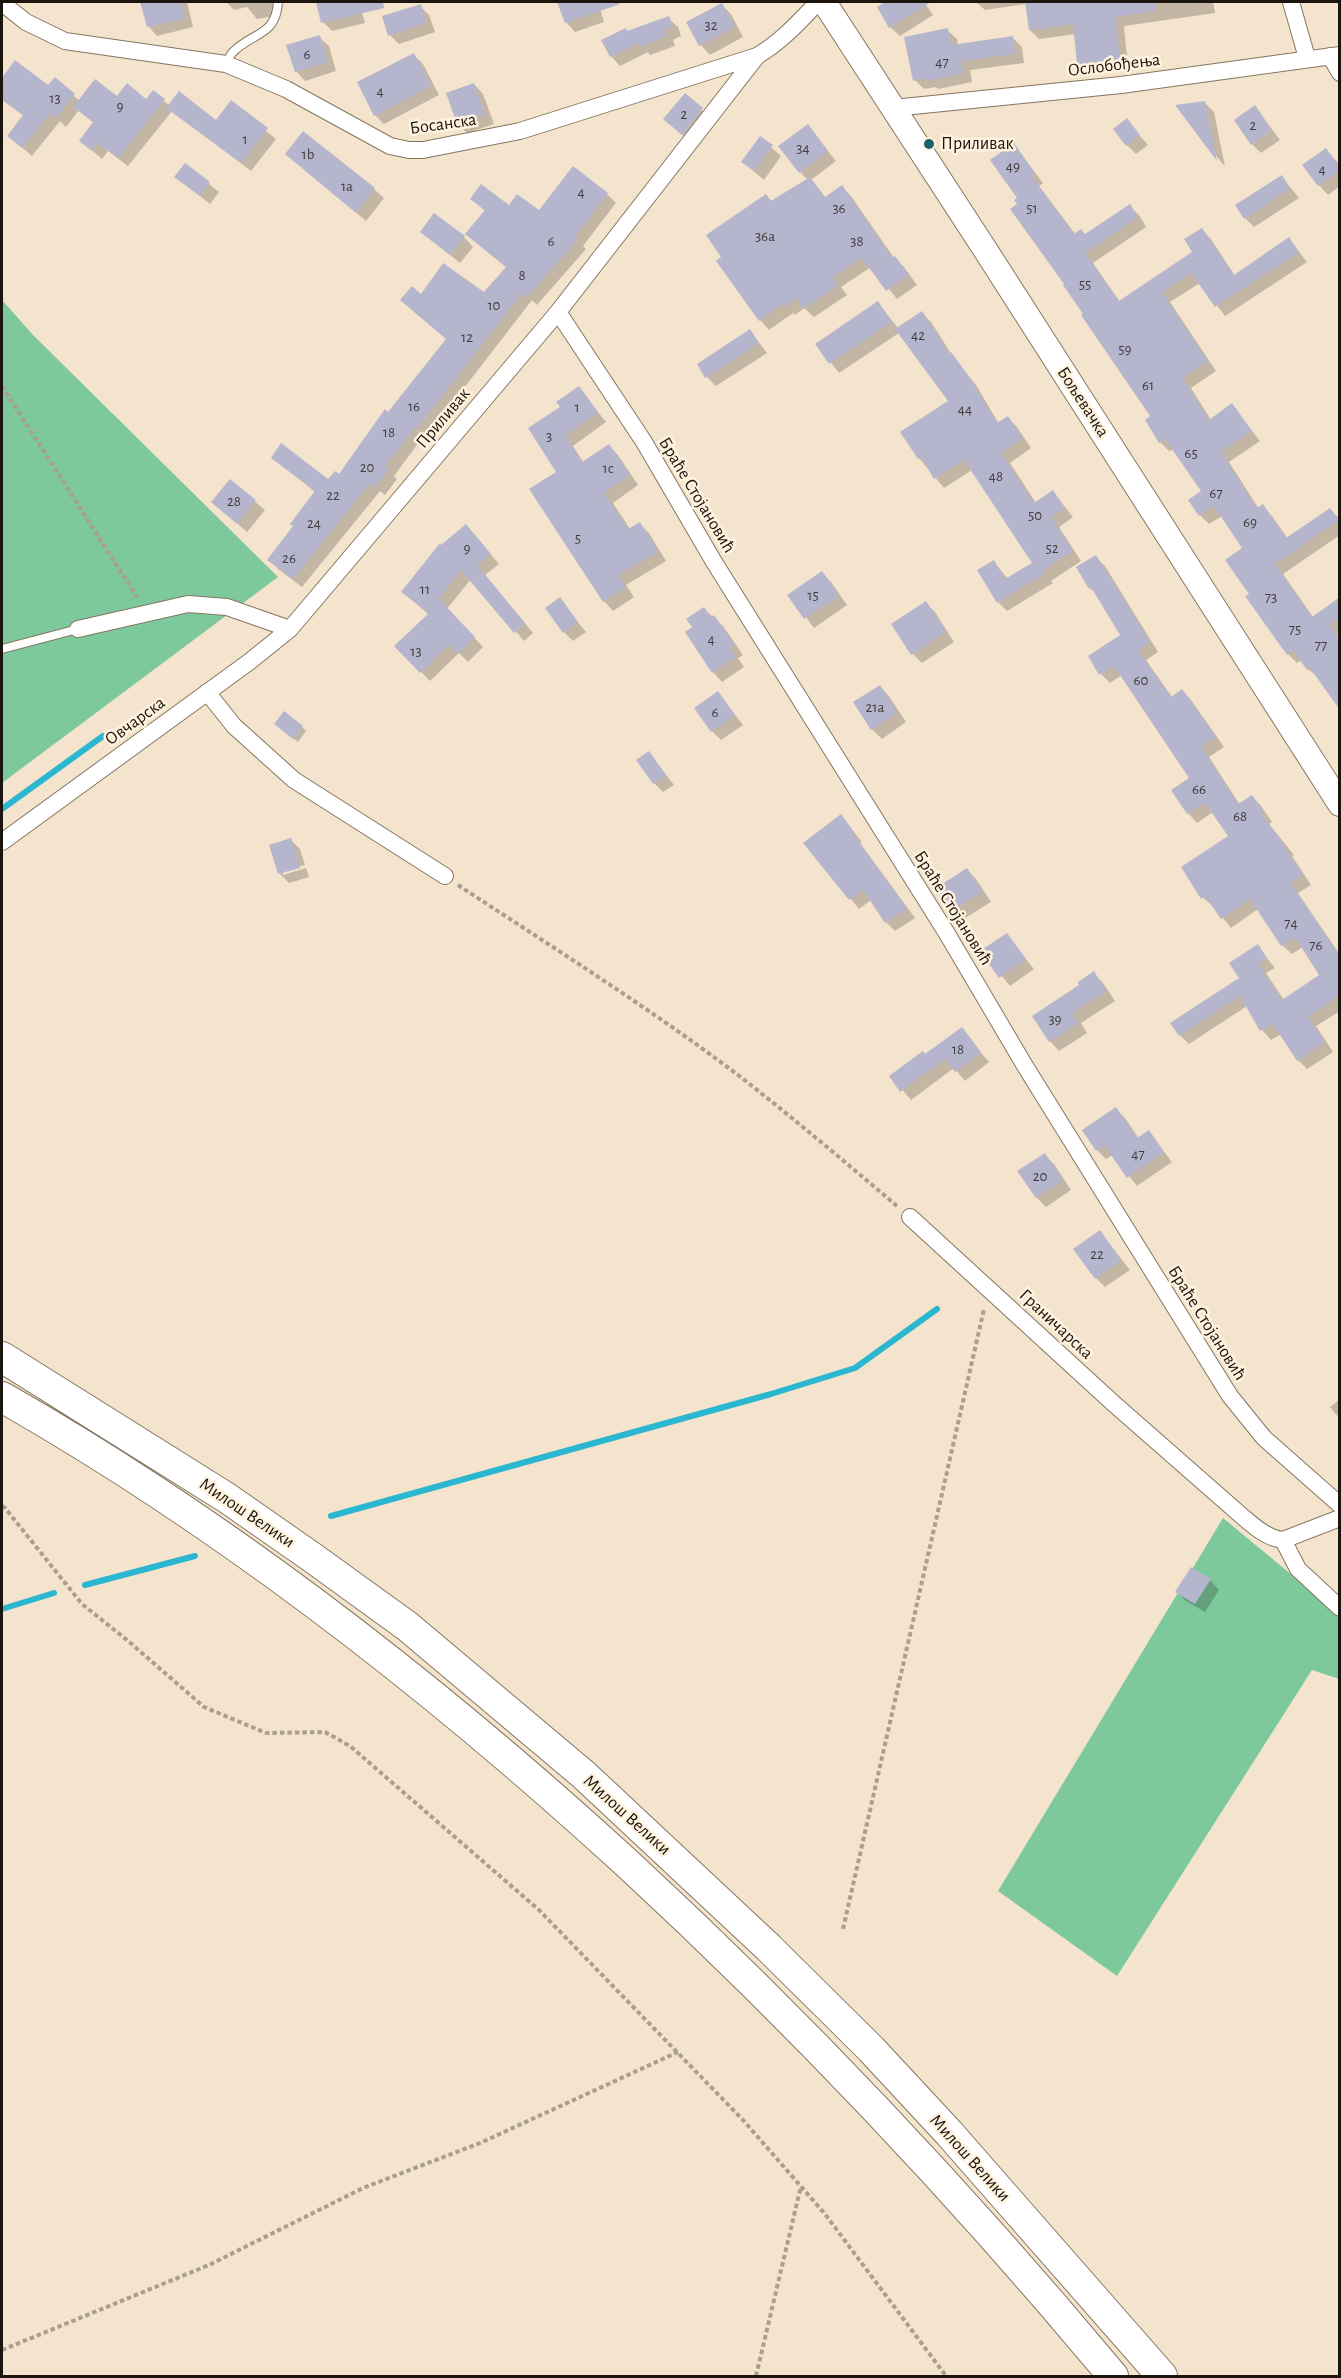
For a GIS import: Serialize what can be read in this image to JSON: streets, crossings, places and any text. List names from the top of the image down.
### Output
{
  "streets": {
    "highway": ["Милош Велики"],
    "main road": ["Бољевачка"],
    "street": [
      "Ослобођења",
      "Босанска",
      "Приливак",
      "Браће Стојановић",
      "Овчарска",
      "Граничарска"
    ]
  },
  "crossings": [
    ["Ослобођења", "Бољевачка"],
    ["Босанска", "Приливак"],
    ["Приливак", "Браће Стојановић"],
    ["Приливак", "Овчарска"]
  ],
  "places": ["Приливак"],
  "house_numbers": [
    "32",
    "6",
    "47",
    "4",
    "13",
    "9",
    "2",
    "2",
    "1",
    "34",
    "1b",
    "49",
    "4",
    "1a",
    "4",
    "36",
    "51",
    "36a",
    "6",
    "38",
    "8",
    "55",
    "10",
    "42",
    "12",
    "59",
    "61",
    "16",
    "1",
    "44",
    "18",
    "3",
    "65",
    "20",
    "1c",
    "48",
    "67",
    "22",
    "28",
    "50",
    "69",
    "24",
    "5",
    "9",
    "52",
    "26",
    "11",
    "15",
    "73",
    "75",
    "4",
    "77",
    "13",
    "60",
    "21a",
    "6",
    "66",
    "68",
    "74",
    "76",
    "39",
    "18",
    "47",
    "20",
    "22"
  ]
}
